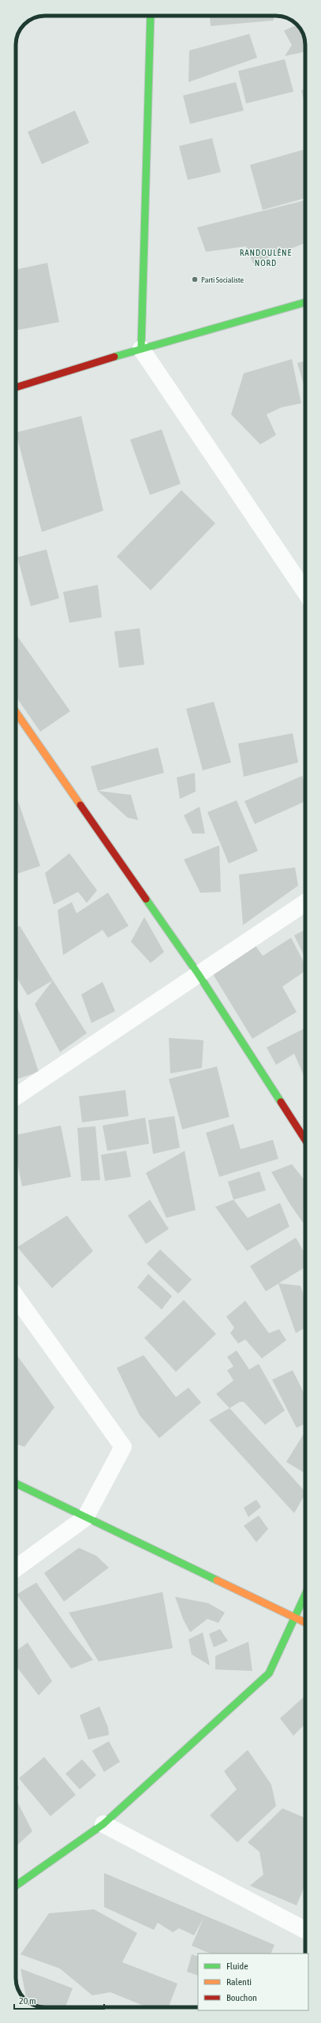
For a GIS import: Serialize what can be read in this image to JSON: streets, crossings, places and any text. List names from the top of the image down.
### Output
{
  "districts": ["RANDOULÈNE NORD"],
  "places": ["Parti Socialiste"],
  "legend": ["Fluide", "Ralenti", "Bouchon"],
  "scale_bar": "20 m"
}
